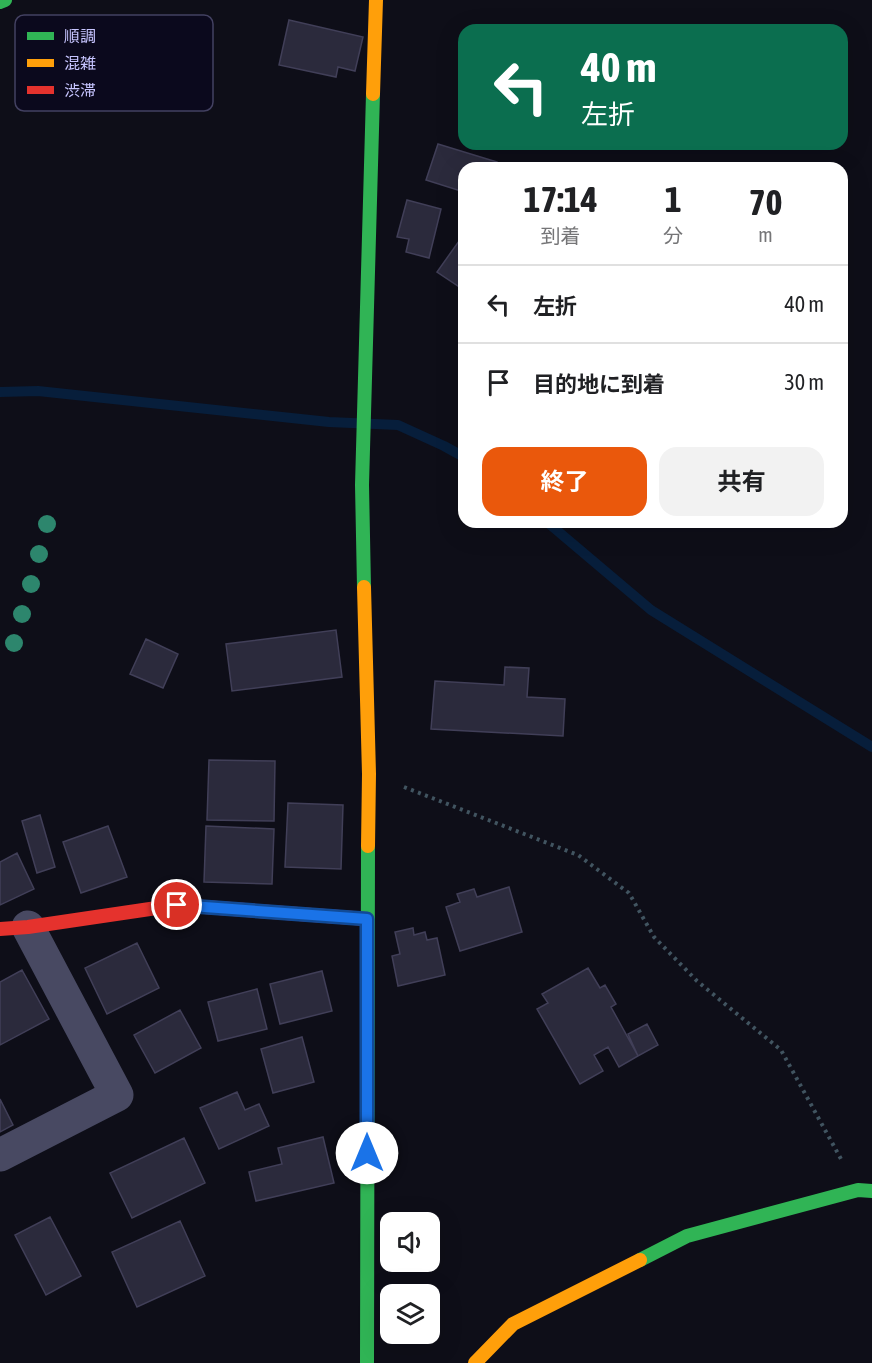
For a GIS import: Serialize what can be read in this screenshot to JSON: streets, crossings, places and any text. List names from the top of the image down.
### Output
{
  "legend": ["順調", "混雑", "渋滞"],
  "page": {
    "turn": ["40 m", "左折"],
    "eta": [
      "17:14",
      "到着",
      "1",
      "分",
      "70",
      "m"
    ],
    "list": [
      {
        "name": "左折",
        "value": "40 m"
      },
      {
        "name": "目的地に到着",
        "value": "30 m"
      }
    ],
    "buttons": ["終了", "共有"]
  }
}
